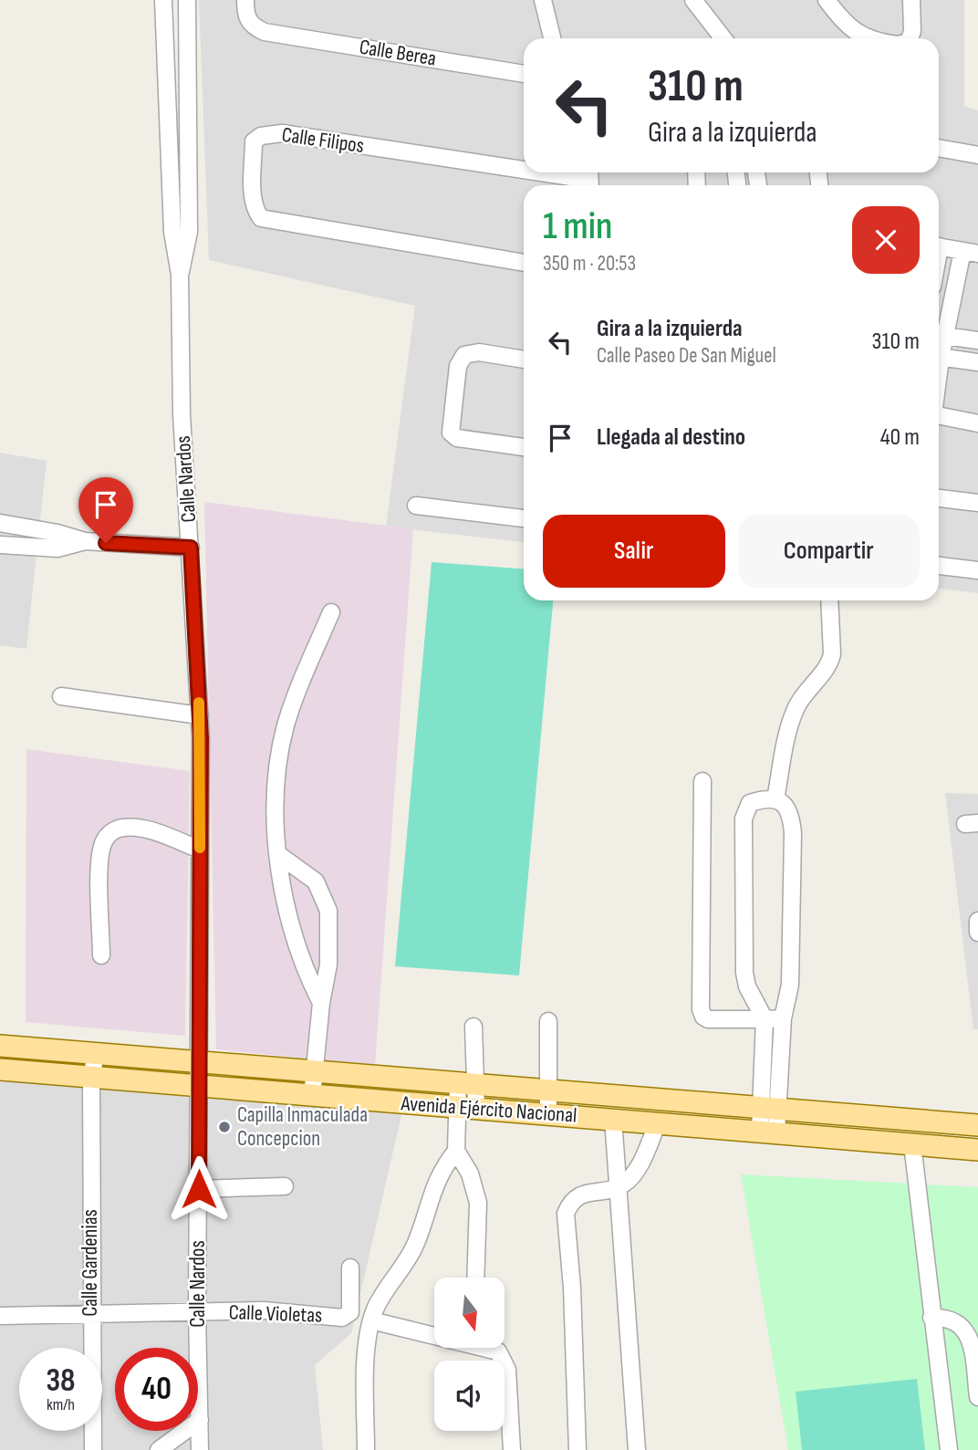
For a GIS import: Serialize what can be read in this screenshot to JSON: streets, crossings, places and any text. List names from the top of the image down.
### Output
{
  "streets": {
    "main road": ["Avenida Ejército Nacional"],
    "street": [
      "Calle Berea",
      "Calle Filipos",
      "Calle Nardos",
      "Calle Gardenias",
      "Calle Violetas"
    ]
  },
  "crossings": [
    ["Calle Nardos", "Avenida Ejército Nacional"],
    ["Calle Nardos", "Calle Violetas"],
    ["Avenida Ejército Nacional", "Calle Gardenias"],
    ["Calle Gardenias", "Calle Violetas"]
  ],
  "places": ["Capilla Inmaculada Concepcion"],
  "north": "bottom",
  "page": {
    "turn": ["310 m", "Gira a la izquierda"],
    "heading": ["1 min", "350 m · 20:53"],
    "list": [
      {
        "name": "Gira a la izquierda",
        "note": "Calle Paseo De San Miguel",
        "value": "310 m"
      },
      {
        "name": "Llegada al destino",
        "value": "40 m"
      }
    ],
    "buttons": ["Salir", "Compartir"],
    "speed": "38 km/h",
    "limit": "40"
  }
}
